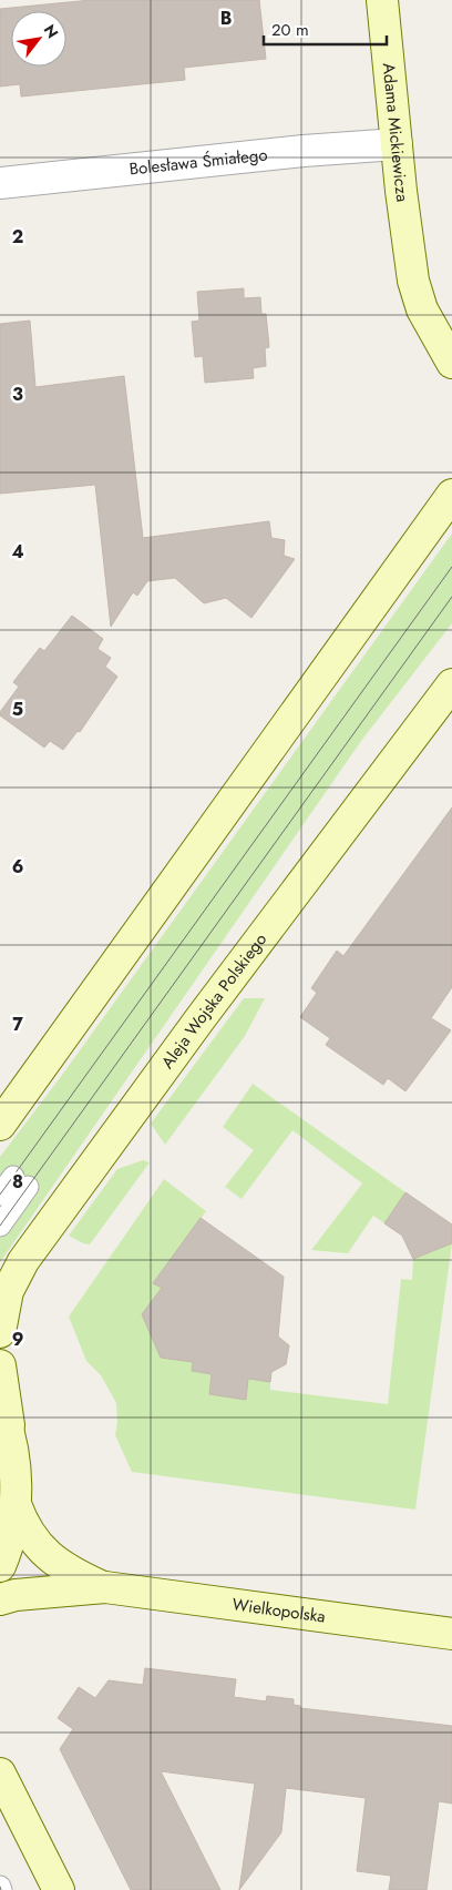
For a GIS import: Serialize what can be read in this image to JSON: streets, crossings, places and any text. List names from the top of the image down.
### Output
{
  "streets": {
    "main road": ["Adama Mickiewicza", "Aleja Wojska Polskiego", "Wielkopolska"],
    "street": ["Bolesława Śmiałego"]
  },
  "crossings": [
    ["Adama Mickiewicza", "Bolesława Śmiałego"]
  ],
  "scale_bar": "20 m",
  "north": "top right",
  "grid": {
    "columns": ["B"],
    "rows": [
      "2",
      "3",
      "4",
      "5",
      "6",
      "7",
      "8",
      "9"
    ]
  }
}
